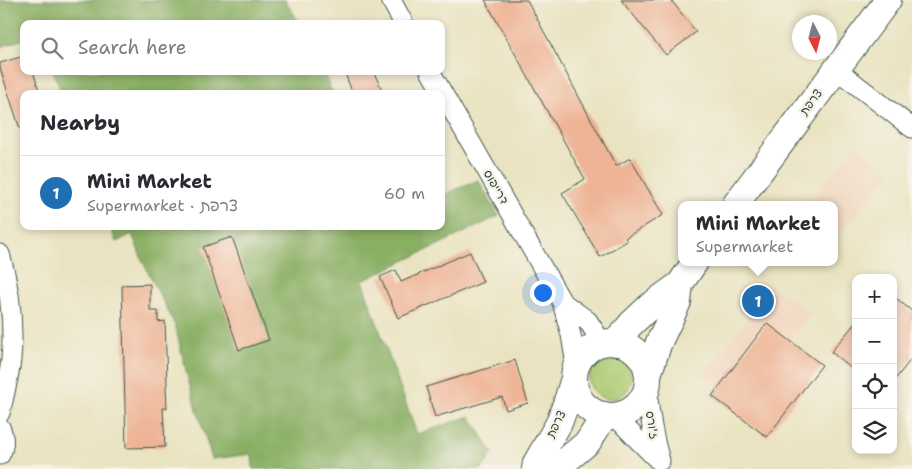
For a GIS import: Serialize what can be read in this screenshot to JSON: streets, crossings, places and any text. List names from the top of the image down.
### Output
{
  "streets": {
    "street": ["צרפת", "דרייפוס", "ז'ורס"]
  },
  "crossings": [
    ["צרפת", "דרייפוס"],
    ["צרפת", "ז'ורס"],
    ["דרייפוס", "ז'ורס"]
  ],
  "north": "bottom",
  "page": {
    "search": "Search here",
    "heading": "Nearby",
    "list": [
      {
        "mark": "1",
        "name": "Mini Market",
        "note": "Supermarket · צרפת",
        "value": "60 m"
      }
    ],
    "popup": ["Mini Market", "Supermarket"],
    "map_buttons": ["+", "−"],
    "pins": "1"
  }
}
